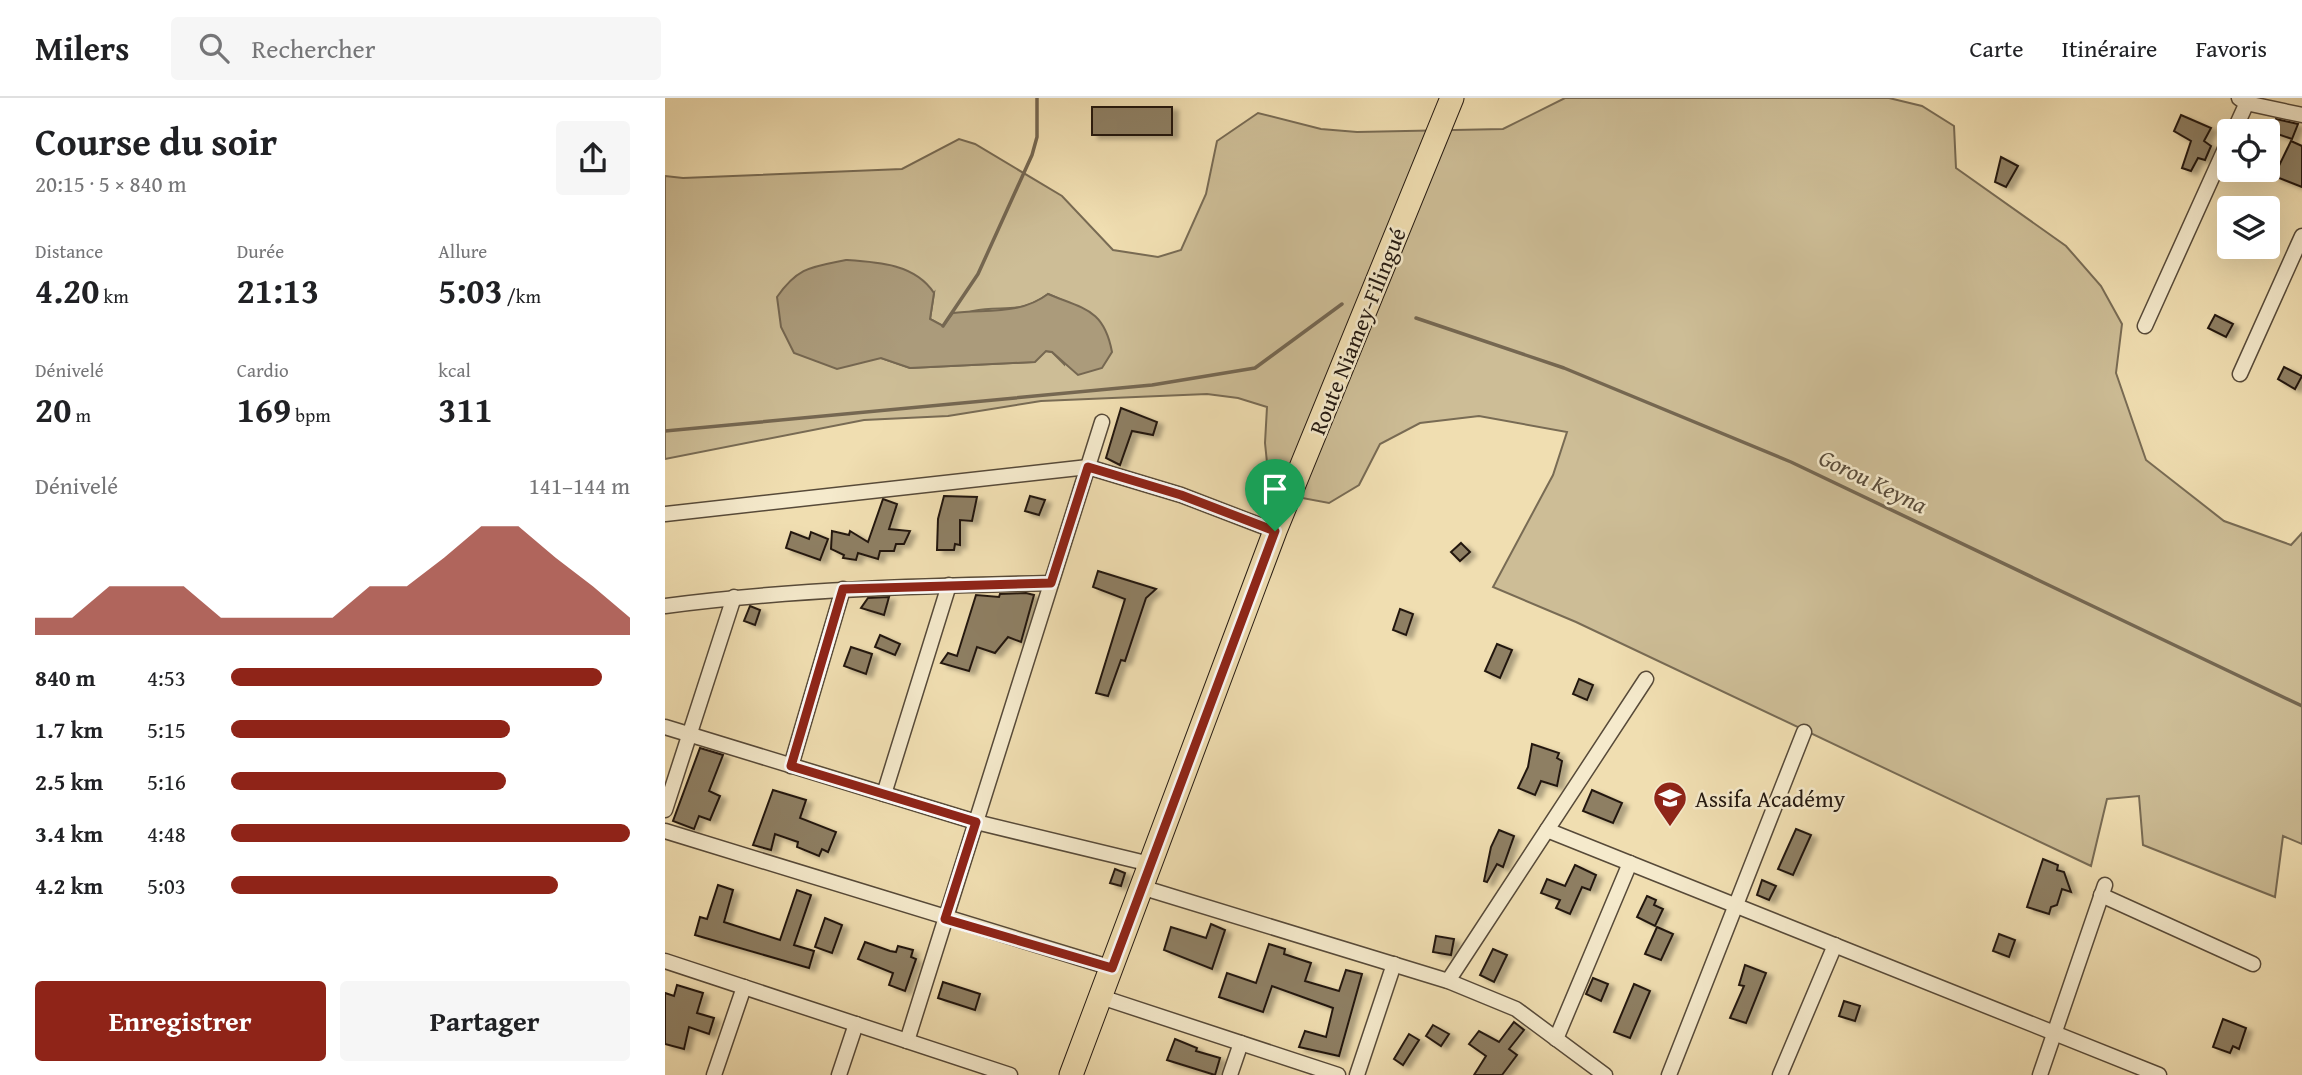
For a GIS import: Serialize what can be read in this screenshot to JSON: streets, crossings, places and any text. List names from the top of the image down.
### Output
{
  "streets": {
    "main road": ["Route Niamey-Filingué"]
  },
  "water": ["Gorou Keyna"],
  "places": {
    "school or university": ["Assifa Académy"]
  },
  "page": {
    "header": "Milers",
    "search": "Rechercher",
    "nav": ["Carte", "Itinéraire", "Favoris"],
    "heading": ["Course du soir", "20:15 · 5 × 840 m"],
    "stats": [
      ["Distance", "4.20 km"],
      ["Durée", "21:13"],
      ["Allure", "5:03 /km"],
      ["Dénivelé", "20 m"],
      ["Cardio", "169 bpm"],
      ["kcal", "311"]
    ],
    "chart": ["Dénivelé", "141–144 m"],
    "list": [
      {
        "name": "840 m",
        "note": "4:53"
      },
      {
        "name": "1.7 km",
        "note": "5:15"
      },
      {
        "name": "2.5 km",
        "note": "5:16"
      },
      {
        "name": "3.4 km",
        "note": "4:48"
      },
      {
        "name": "4.2 km",
        "note": "5:03"
      }
    ],
    "buttons": ["Enregistrer", "Partager"]
  }
}
